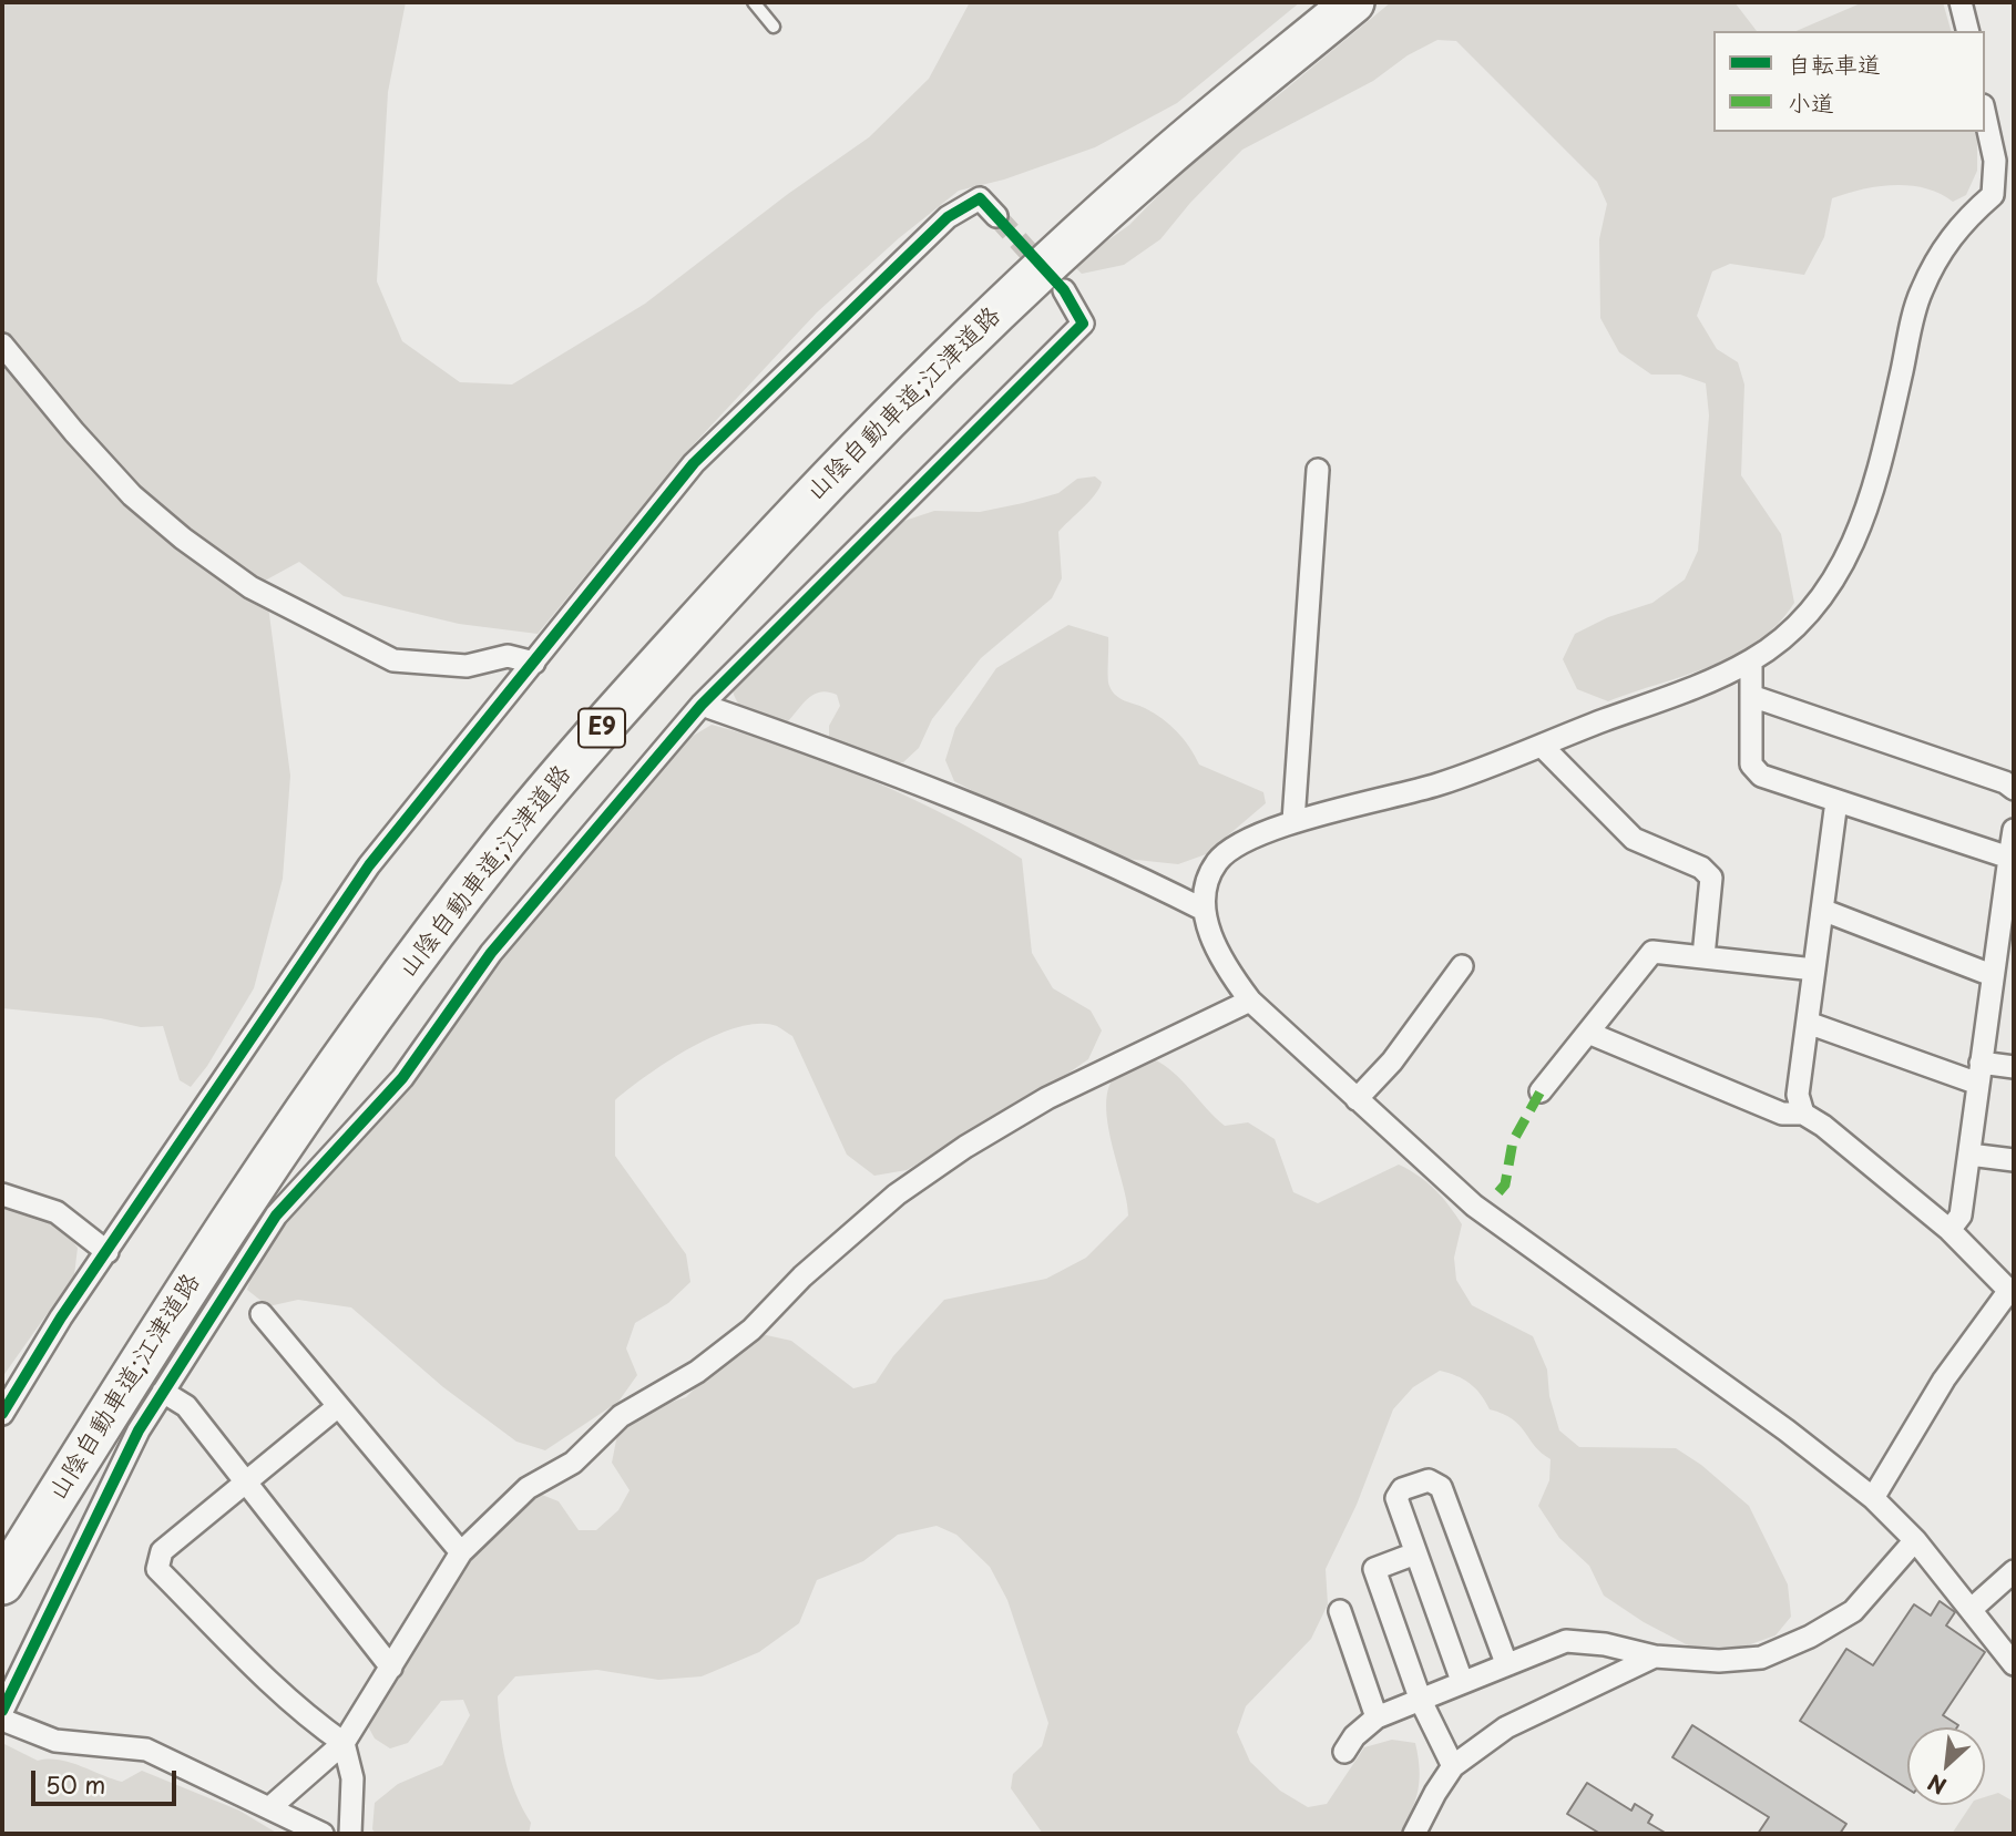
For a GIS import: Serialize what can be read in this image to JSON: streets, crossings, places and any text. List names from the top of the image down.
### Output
{
  "streets": {
    "highway": ["山陰自動車道;江津道路", "E9"]
  },
  "legend": ["自転車道", "小道"],
  "scale_bar": "50 m",
  "north": "bottom left"
}
